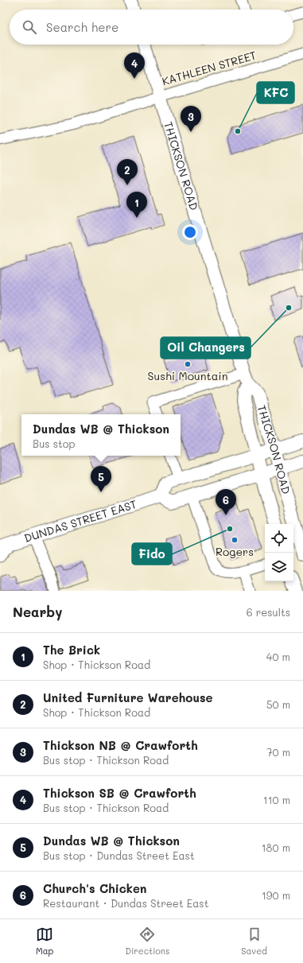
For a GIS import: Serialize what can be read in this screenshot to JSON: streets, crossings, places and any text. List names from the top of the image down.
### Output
{
  "streets": {
    "main road": ["THICKSON ROAD", "DUNDAS STREET EAST"],
    "street": ["KATHLEEN STREET"]
  },
  "crossings": [
    ["KATHLEEN STREET", "THICKSON ROAD"]
  ],
  "places": [
    "KFC",
    "Oil Changers",
    "Sushi Mountain",
    "Fido",
    "Rogers"
  ],
  "page": {
    "search": "Search here",
    "pins": [
      "4",
      "3",
      "2",
      "1",
      "5",
      "6"
    ],
    "popup": ["Dundas WB @ Thickson", "Bus stop"],
    "heading": ["Nearby", "6 results"],
    "list": [
      {
        "mark": "1",
        "name": "The Brick",
        "note": "Shop · Thickson Road",
        "value": "40 m"
      },
      {
        "mark": "2",
        "name": "United Furniture Warehouse",
        "note": "Shop · Thickson Road",
        "value": "50 m"
      },
      {
        "mark": "3",
        "name": "Thickson NB @ Crawforth",
        "note": "Bus stop · Thickson Road",
        "value": "70 m"
      },
      {
        "mark": "4",
        "name": "Thickson SB @ Crawforth",
        "note": "Bus stop · Thickson Road",
        "value": "110 m"
      },
      {
        "mark": "5",
        "name": "Dundas WB @ Thickson",
        "note": "Bus stop · Dundas Street East",
        "value": "180 m"
      },
      {
        "mark": "6",
        "name": "Church's Chicken",
        "note": "Restaurant · Dundas Street East",
        "value": "190 m"
      }
    ],
    "nav": ["Map", "Directions", "Saved"]
  }
}
